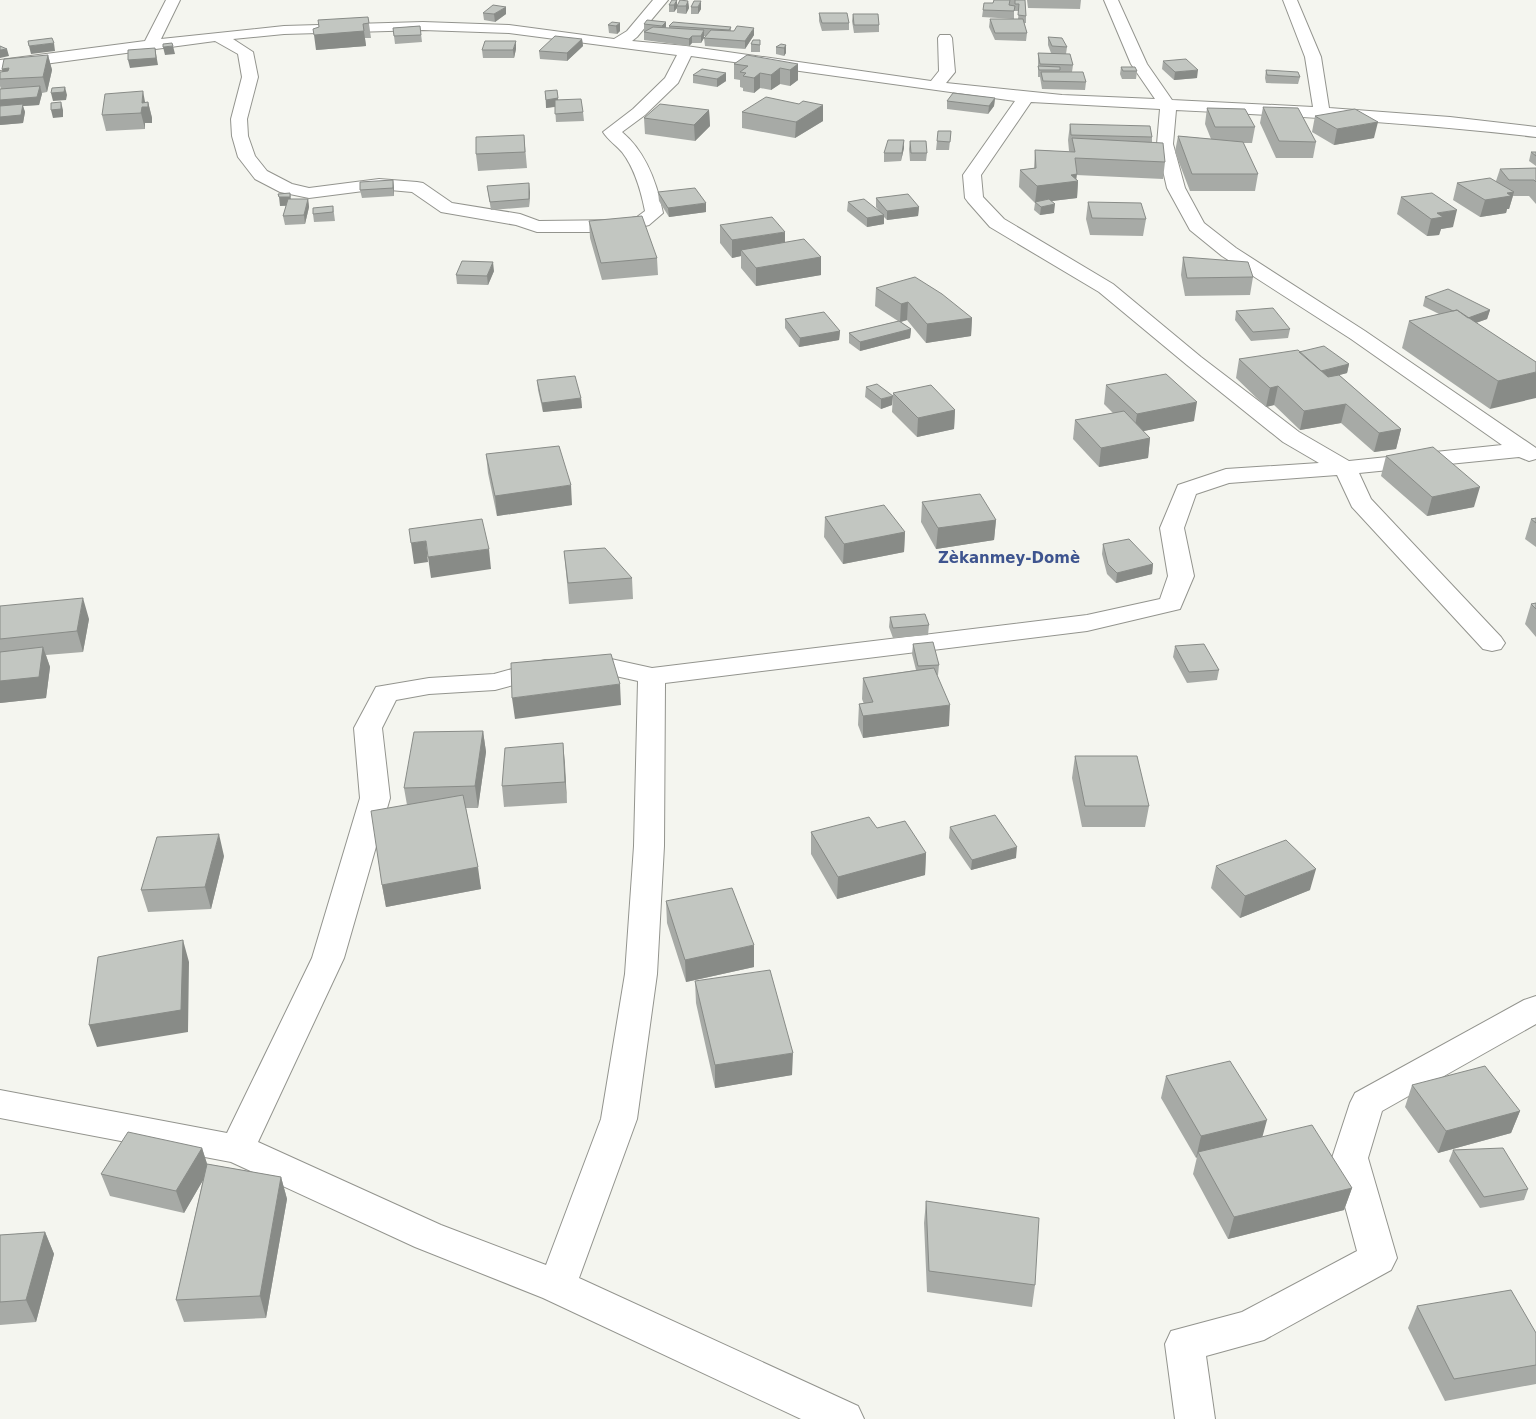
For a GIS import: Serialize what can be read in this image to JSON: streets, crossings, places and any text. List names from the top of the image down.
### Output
{
  "districts": ["Zèkanmey-Domè"]
}
